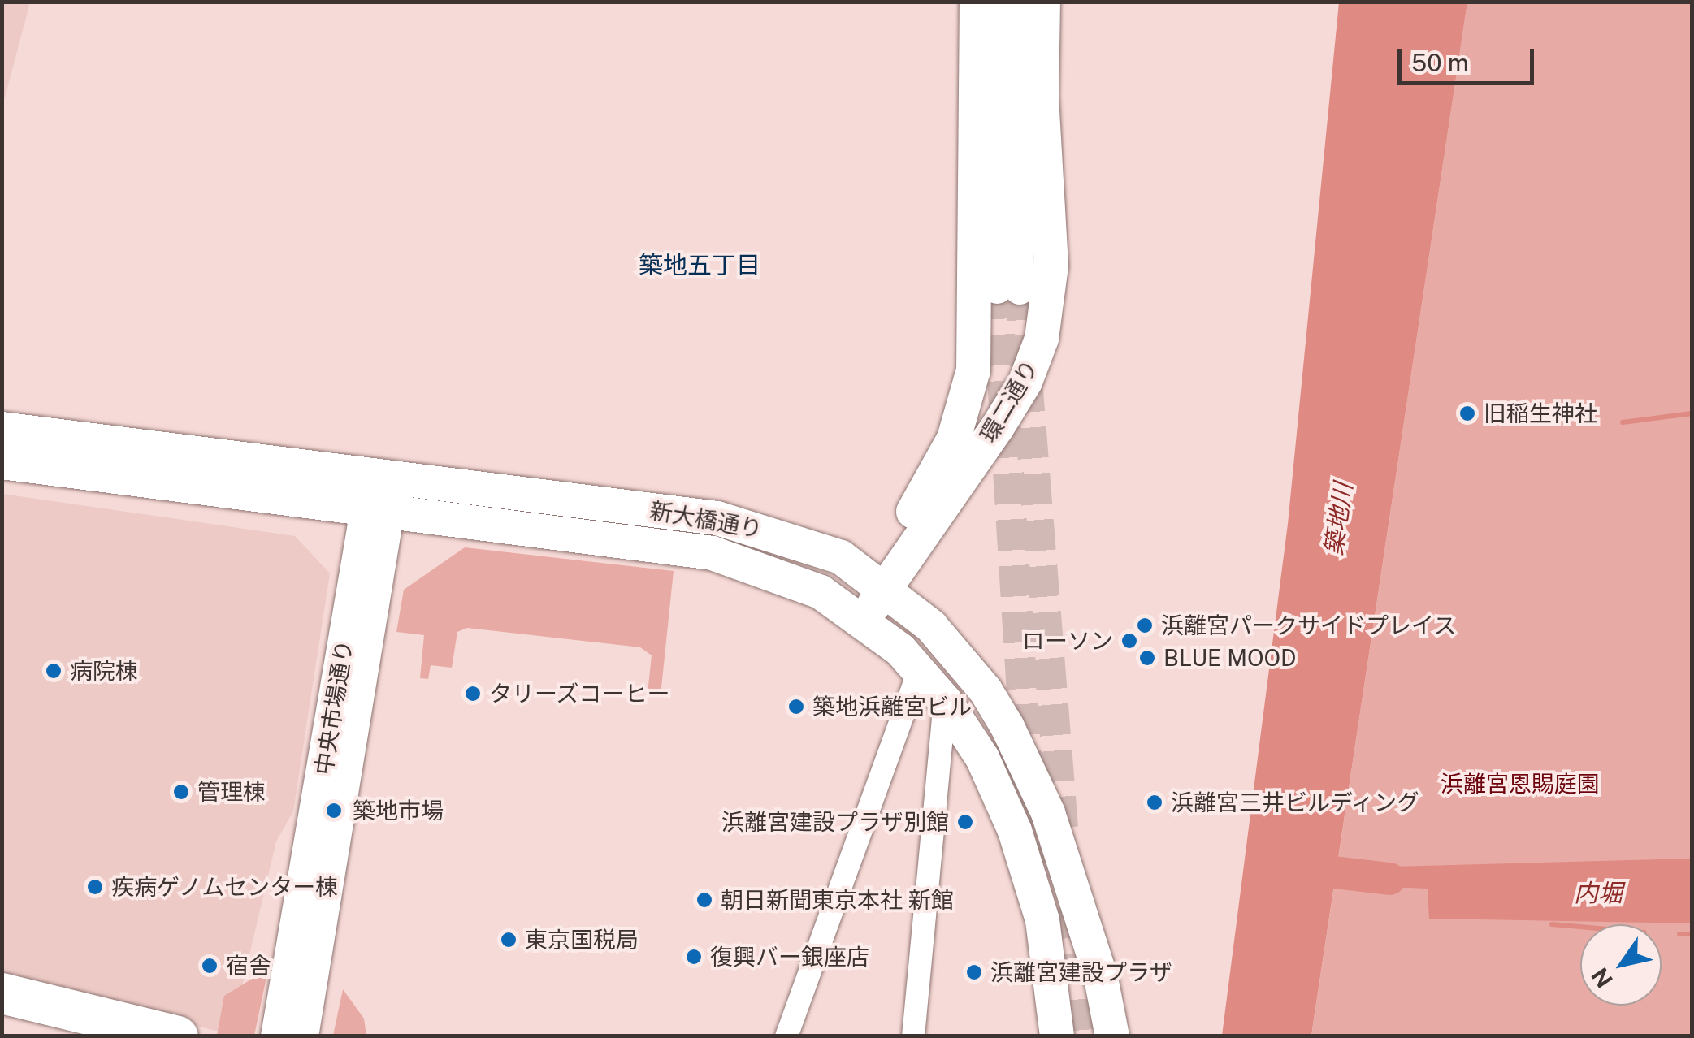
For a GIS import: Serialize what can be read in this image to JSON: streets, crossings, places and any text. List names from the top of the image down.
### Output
{
  "streets": {
    "main road": ["環二通り", "新大橋通り"],
    "street": ["中央市場通り"]
  },
  "crossings": [
    ["環二通り", "新大橋通り"],
    ["新大橋通り", "中央市場通り"]
  ],
  "districts": ["築地五丁目"],
  "water": ["築地川", "内堀"],
  "parks": ["浜離宮恩賜庭園"],
  "places": [
    "旧稲生神社",
    "浜離宮パークサイドプレイス",
    "ローソン",
    "BLUE MOOD",
    "病院棟",
    "タリーズコーヒー",
    "築地浜離宮ビル",
    "管理棟",
    "浜離宮三井ビルディング",
    "築地市場",
    "浜離宮建設プラザ別館",
    "疾病ゲノムセンター棟",
    "朝日新聞東京本社 新館",
    "東京国税局",
    "復興バー銀座店",
    "宿舎",
    "浜離宮建設プラザ"
  ],
  "scale_bar": "50 m",
  "north": "bottom left"
}
